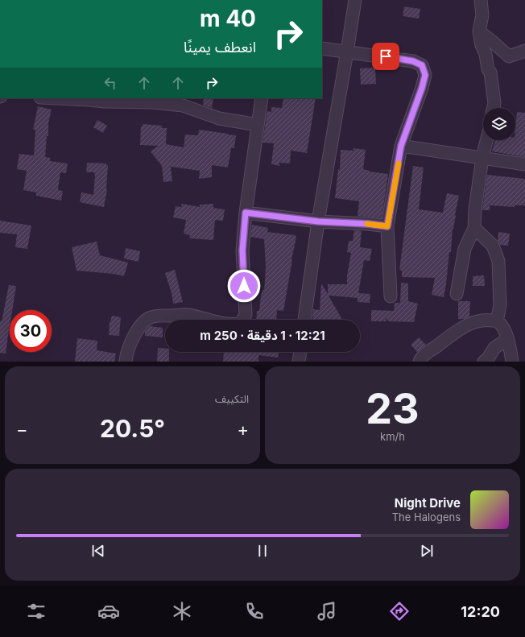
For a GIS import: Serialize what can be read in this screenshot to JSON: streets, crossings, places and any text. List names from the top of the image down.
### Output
{
  "page": {
    "turn": ["40 m", "انعطف يمينًا"],
    "limit": "30",
    "trip": "12:21 · 1 دقيقة · 250 m",
    "tile": [
      ["23", "km/h"],
      "التكييف"
    ],
    "heat": ["−", "20.5°", "+"],
    "song": ["Night Drive", "The Halogens"],
    "tabs": "12:20"
  }
}
